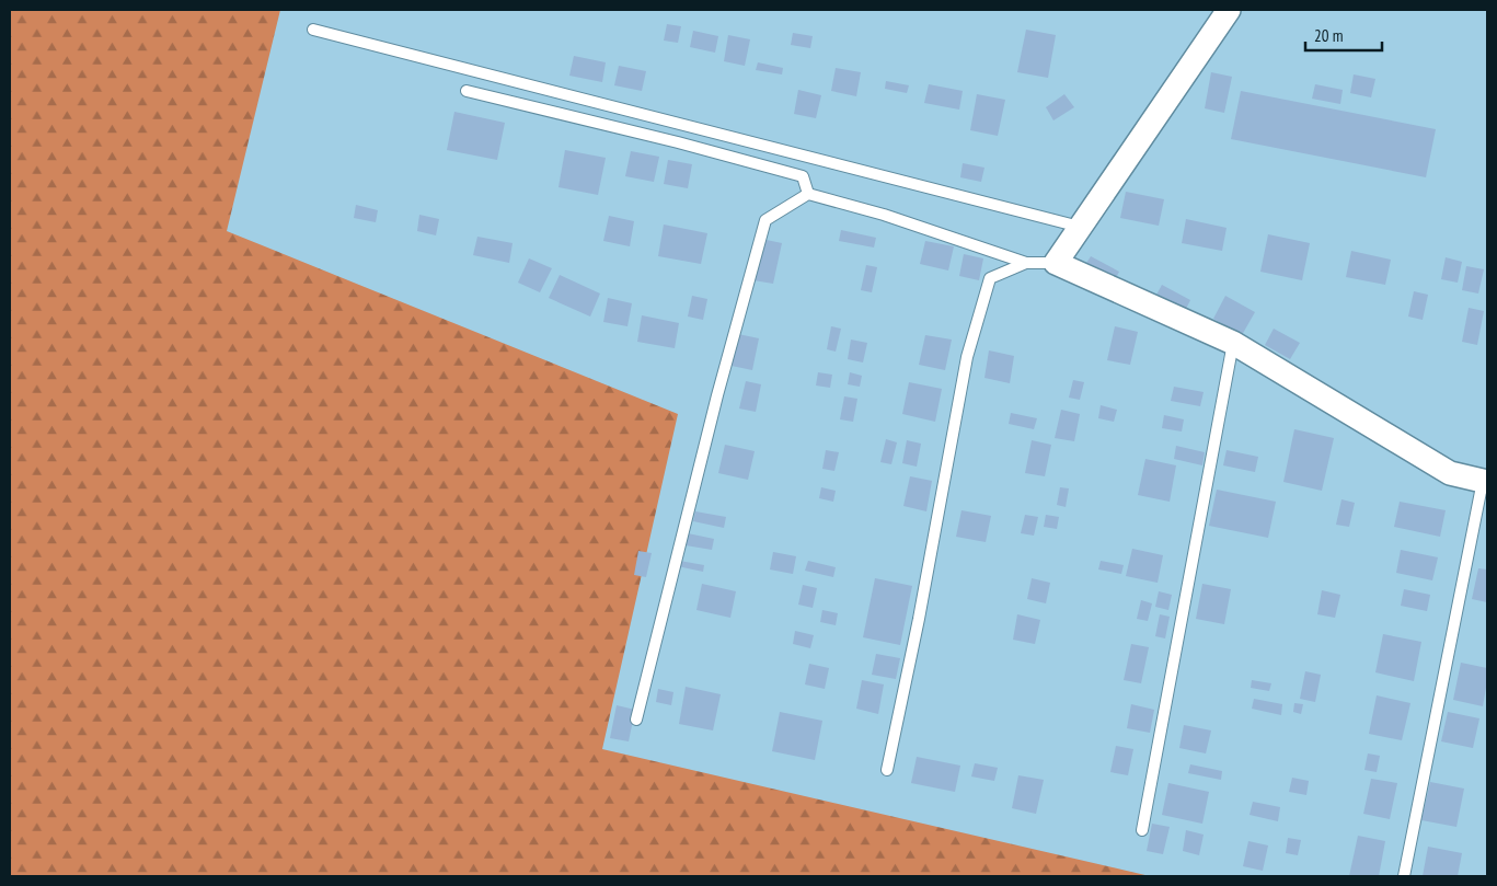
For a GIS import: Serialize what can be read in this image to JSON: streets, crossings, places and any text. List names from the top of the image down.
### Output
{
  "scale_bar": "20 m"
}
